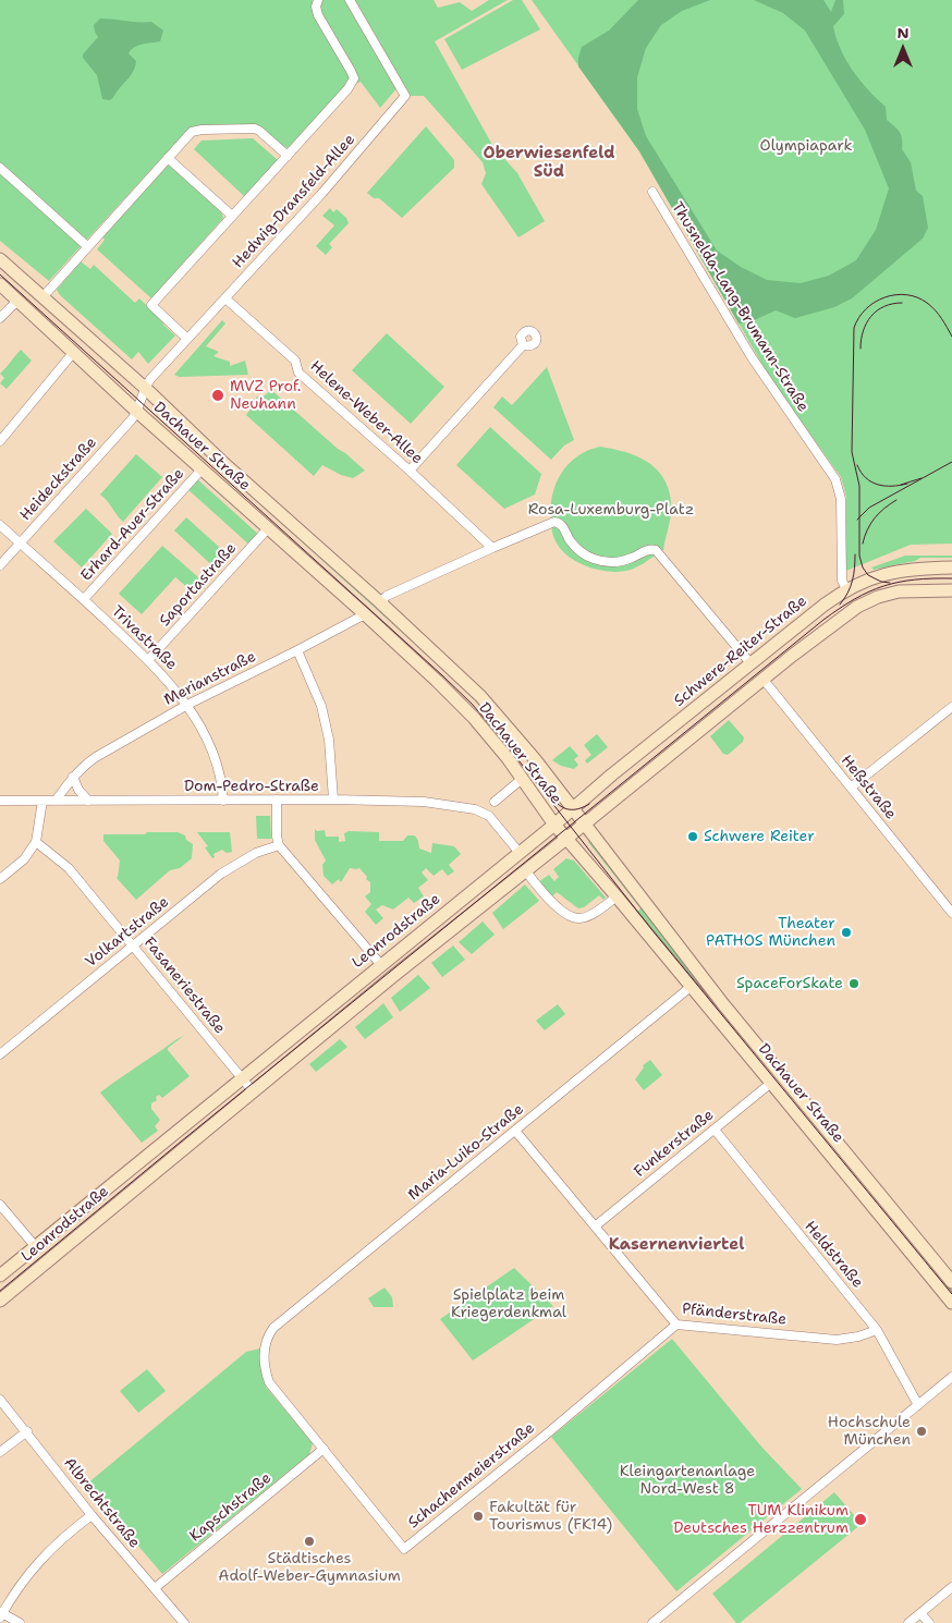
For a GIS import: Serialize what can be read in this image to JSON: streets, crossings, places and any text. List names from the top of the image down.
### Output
{
  "streets": {
    "main road": ["Dachauer Straße", "Schwere-Reiter-Straße", "Leonrodstraße"],
    "street": [
      "Hedwig-Dransfeld-Allee",
      "Thusnelda-Lang-Brumann-Straße",
      "Helene-Weber-Allee",
      "Heideckstraße",
      "Erhard-Auer-Straße",
      "Saportastraße",
      "Trivastraße",
      "Merianstraße",
      "Dom-Pedro-Straße",
      "Heßstraße",
      "Volkartstraße",
      "Fasaneriestraße",
      "Funkerstraße",
      "Maria-Luiko-Straße",
      "Heldstraße",
      "Pfänderstraße",
      "Schachenmeierstraße",
      "Albrechtstraße",
      "Kapschstraße"
    ]
  },
  "crossings": [
    ["Hedwig-Dransfeld-Allee", "Helene-Weber-Allee"],
    ["Hedwig-Dransfeld-Allee", "Dachauer Straße"],
    ["Hedwig-Dransfeld-Allee", "Heideckstraße"],
    ["Thusnelda-Lang-Brumann-Straße", "Schwere-Reiter-Straße"],
    ["Dachauer Straße", "Heideckstraße"],
    ["Dachauer Straße", "Erhard-Auer-Straße"],
    ["Dachauer Straße", "Saportastraße"],
    ["Dachauer Straße", "Schwere-Reiter-Straße"],
    ["Dachauer Straße", "Merianstraße"],
    ["Dachauer Straße", "Leonrodstraße"],
    ["Dachauer Straße", "Funkerstraße"],
    ["Dachauer Straße", "Maria-Luiko-Straße"],
    ["Heideckstraße", "Trivastraße"],
    ["Erhard-Auer-Straße", "Trivastraße"],
    ["Saportastraße", "Trivastraße"],
    ["Trivastraße", "Merianstraße"],
    ["Trivastraße", "Dom-Pedro-Straße"],
    ["Schwere-Reiter-Straße", "Leonrodstraße"],
    ["Merianstraße", "Dom-Pedro-Straße"],
    ["Leonrodstraße", "Fasaneriestraße"],
    ["Volkartstraße", "Fasaneriestraße"],
    ["Funkerstraße", "Heldstraße"],
    ["Funkerstraße", "Pfänderstraße"],
    ["Maria-Luiko-Straße", "Pfänderstraße"],
    ["Maria-Luiko-Straße", "Schachenmeierstraße"],
    ["Heldstraße", "Pfänderstraße"],
    ["Pfänderstraße", "Schachenmeierstraße"],
    ["Schachenmeierstraße", "Kapschstraße"],
    ["Albrechtstraße", "Kapschstraße"]
  ],
  "districts": ["Oberwiesenfeld Süd", "Kasernenviertel"],
  "parks": [
    "Olympiapark",
    "Rosa-Luxemburg-Platz",
    "Spielplatz beim Kriegerdenkmal",
    "Kleingartenanlage Nord-West 8"
  ],
  "places": [
    "MVZ Prof. Neuhann",
    "Schwere Reiter",
    "Theater PATHOS München",
    "SpaceForSkate",
    "Hochschule München",
    "Fakultät für Tourismus (FK14)",
    "TUM Klinikum Deutsches Herzzentrum",
    "Städtisches Adolf-Weber-Gymnasium"
  ],
  "north": "top"
}
